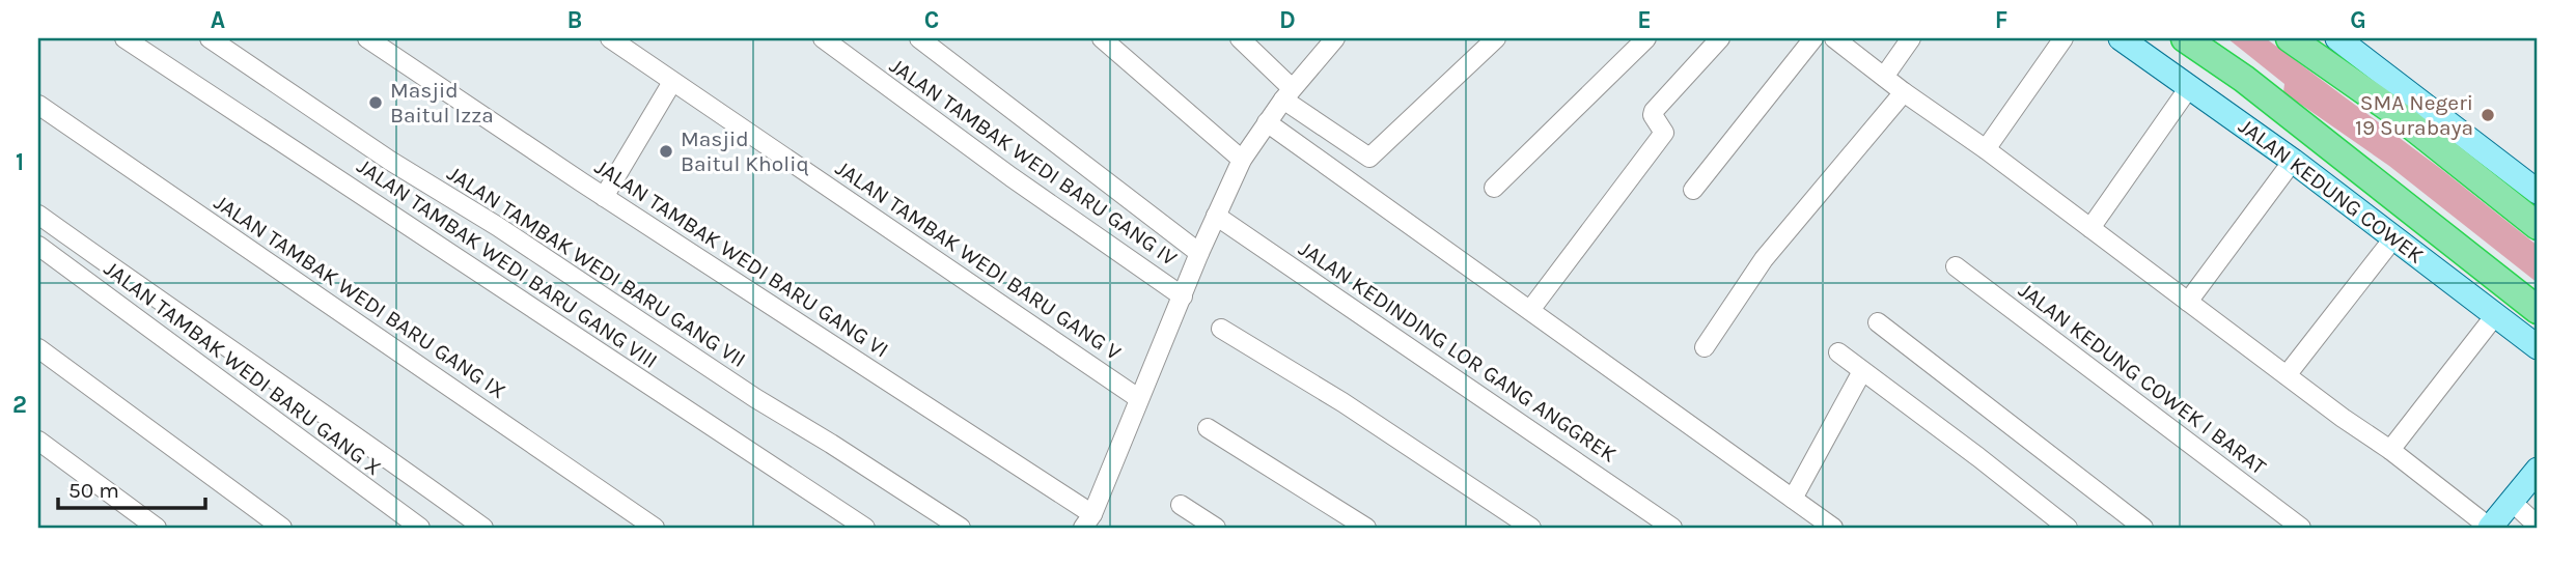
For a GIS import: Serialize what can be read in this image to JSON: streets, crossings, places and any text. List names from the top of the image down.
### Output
{
  "streets": {
    "highway": ["JALAN KEDUNG COWEK"],
    "street": [
      "JALAN TAMBAK WEDI BARU GANG IV",
      "JALAN TAMBAK WEDI BARU GANG VI",
      "JALAN TAMBAK WEDI BARU GANG V",
      "JALAN TAMBAK WEDI BARU GANG VIII",
      "JALAN TAMBAK WEDI BARU GANG VII",
      "JALAN TAMBAK WEDI BARU GANG IX",
      "JALAN KEDINDING LOR GANG ANGGREK",
      "JALAN TAMBAK WEDI BARU GANG X",
      "JALAN KEDUNG COWEK I BARAT"
    ]
  },
  "places": ["Masjid Baitul Izza", "SMA Negeri 19 Surabaya", "Masjid Baitul Kholiq"],
  "scale_bar": "50 m",
  "grid": {
    "columns": [
      "A",
      "B",
      "C",
      "D",
      "E",
      "F",
      "G"
    ],
    "rows": ["1", "2"]
  }
}
